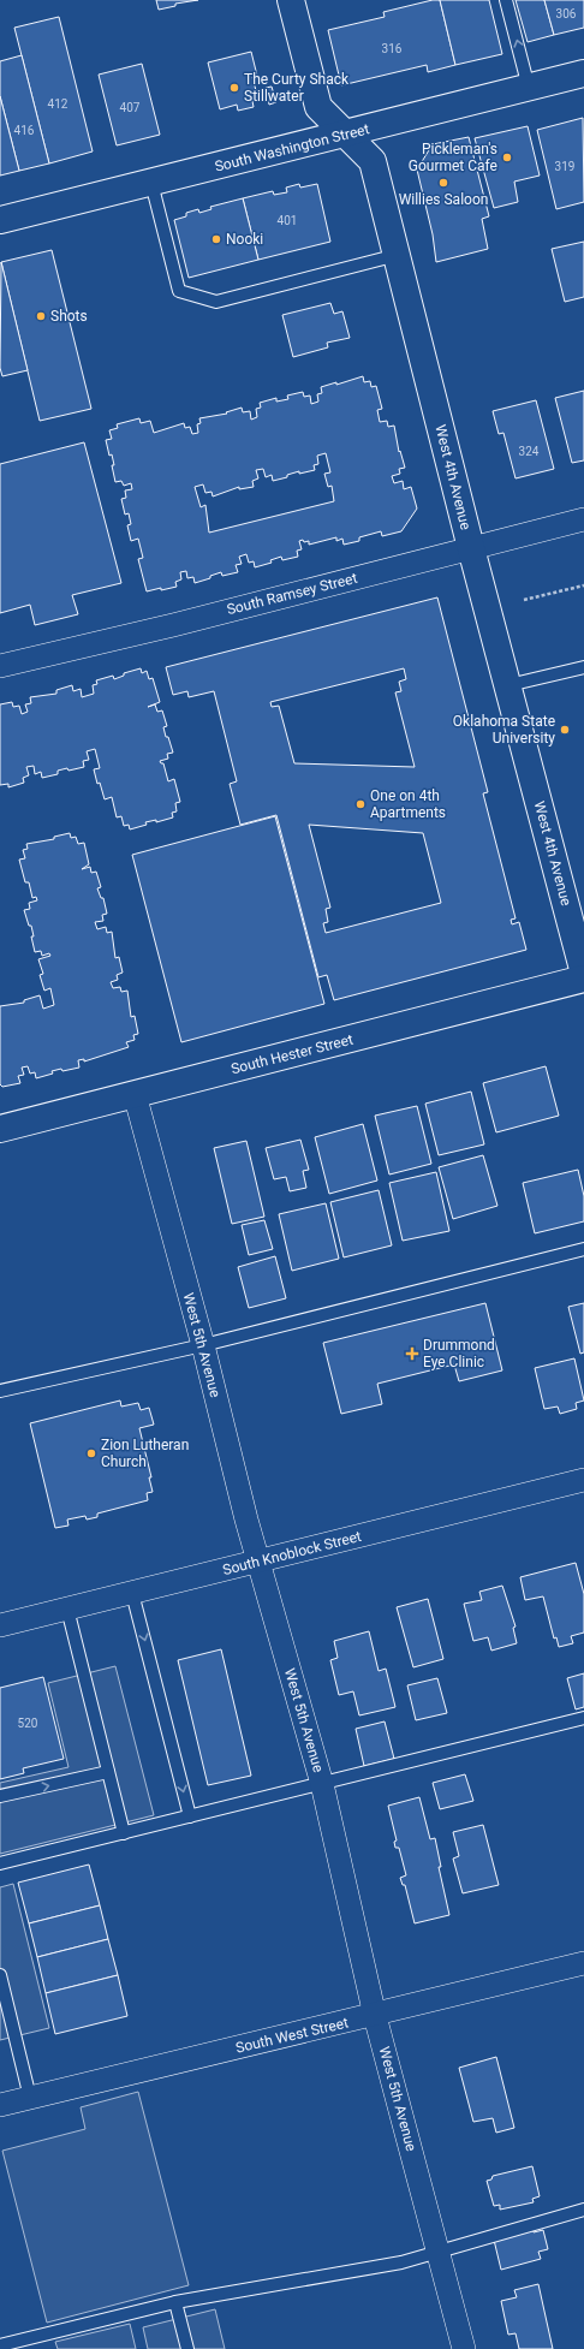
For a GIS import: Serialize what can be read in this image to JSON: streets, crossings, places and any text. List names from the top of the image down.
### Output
{
  "streets": {
    "street": [
      "South Washington Street",
      "West 4th Avenue",
      "South Ramsey Street",
      "South Hester Street",
      "West 5th Avenue",
      "South Knoblock Street",
      "South West Street"
    ]
  },
  "crossings": [
    ["South Washington Street", "West 4th Avenue"],
    ["West 4th Avenue", "South Ramsey Street"],
    ["South Hester Street", "West 5th Avenue"],
    ["West 5th Avenue", "South Knoblock Street"],
    ["West 5th Avenue", "South West Street"]
  ],
  "places": {
    "other": [
      "The Curty Shack Stillwater",
      "Pickleman's Gourmet Cafe",
      "Willies Saloon",
      "Nooki",
      "Shots",
      "Oklahoma State University",
      "One on 4th Apartments",
      "Zion Lutheran Church"
    ],
    "health": ["Drummond Eye Clinic"]
  },
  "house_numbers": [
    "306",
    "316",
    "412",
    "407",
    "416",
    "319",
    "401",
    "324",
    "520"
  ]
}
